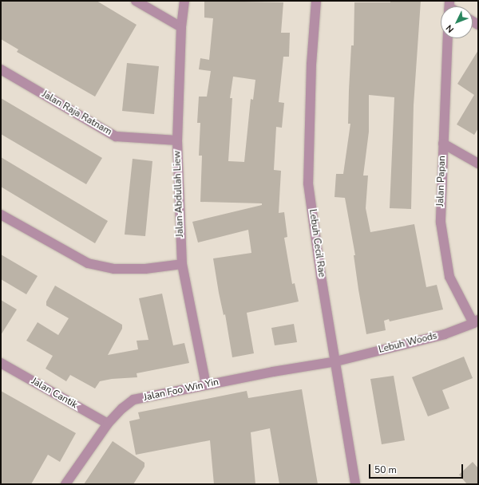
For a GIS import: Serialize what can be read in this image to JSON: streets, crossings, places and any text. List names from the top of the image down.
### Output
{
  "streets": {
    "street": [
      "Jalan Raja Ratnam",
      "Jalan Papan",
      "Jalan Abdullah Liew",
      "Lebuh Cecil Rae",
      "Lebuh Woods",
      "Jalan Foo Win Yin",
      "Jalan Cantik"
    ]
  },
  "crossings": [
    ["Jalan Raja Ratnam", "Jalan Abdullah Liew"],
    ["Jalan Papan", "Lebuh Woods"],
    ["Jalan Abdullah Liew", "Jalan Foo Win Yin"],
    ["Lebuh Cecil Rae", "Lebuh Woods"],
    ["Lebuh Cecil Rae", "Jalan Foo Win Yin"],
    ["Lebuh Woods", "Jalan Foo Win Yin"],
    ["Jalan Foo Win Yin", "Jalan Cantik"]
  ],
  "scale_bar": "50 m",
  "north": "bottom left"
}
